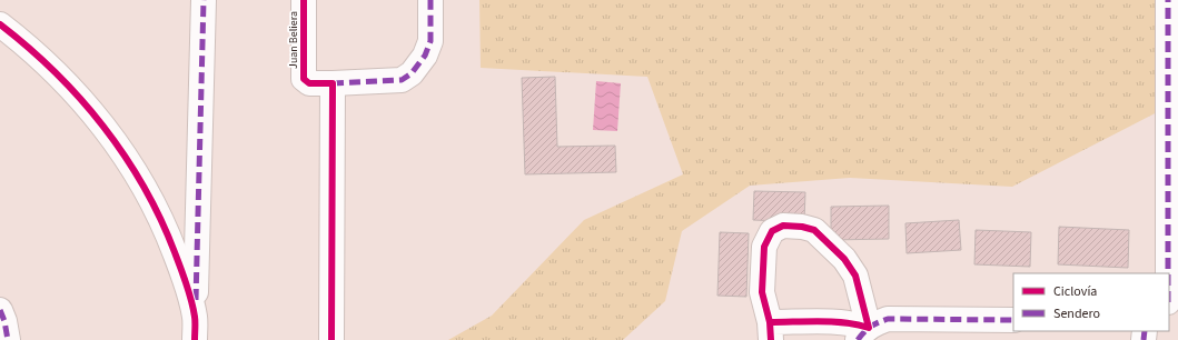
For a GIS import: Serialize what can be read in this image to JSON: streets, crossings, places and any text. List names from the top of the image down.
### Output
{
  "streets": {
    "street": ["Juan Beliera"]
  },
  "legend": ["Ciclovía", "Sendero"]
}
